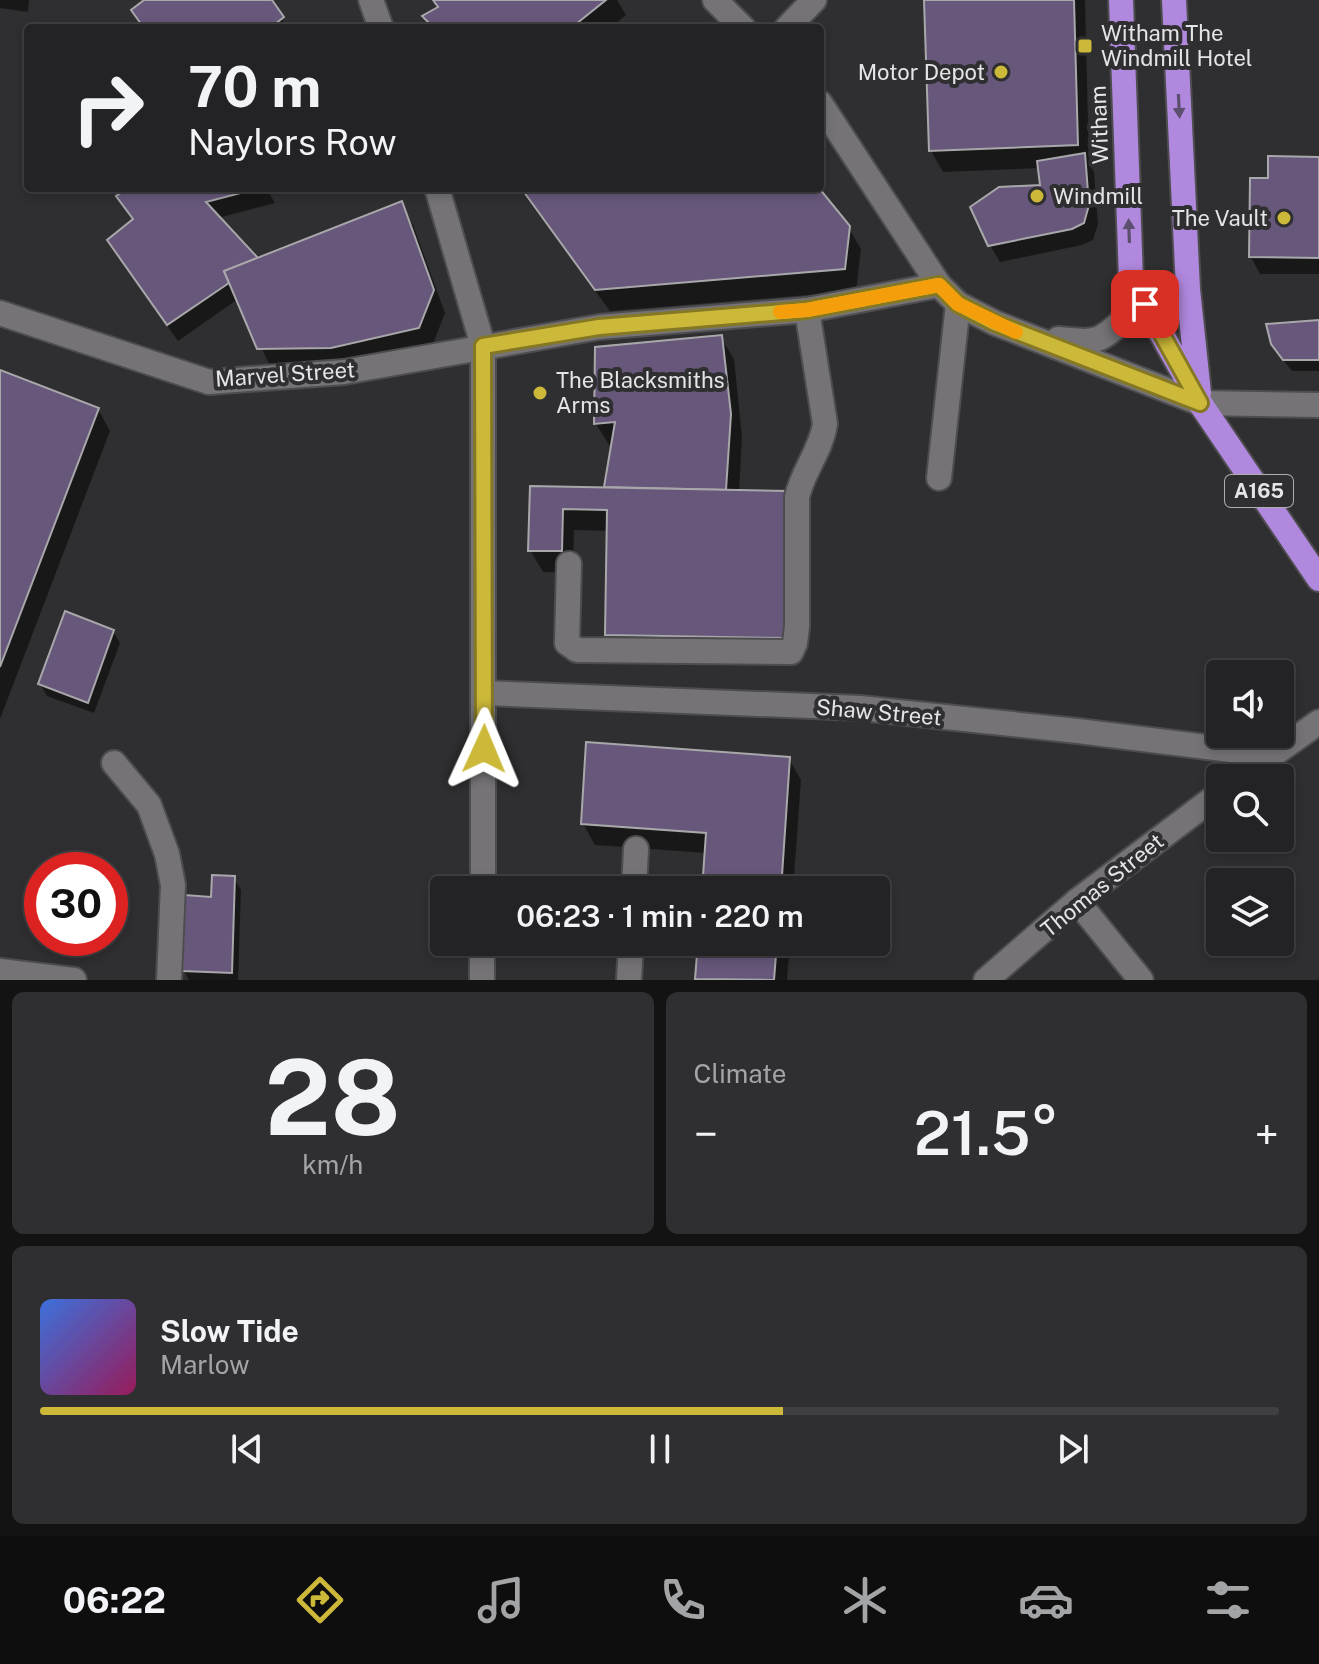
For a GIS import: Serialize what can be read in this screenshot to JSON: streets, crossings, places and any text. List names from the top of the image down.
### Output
{
  "streets": {
    "highway": ["Witham", "A165"],
    "street": ["Marvel Street", "Shaw Street", "Thomas Street"]
  },
  "crossings": [
    ["Witham", "A165"]
  ],
  "places": {
    "transit": ["Witham The Windmill Hotel"],
    "other": [
      "Motor Depot",
      "Windmill",
      "The Vault",
      "The Blacksmiths Arms"
    ]
  },
  "page": {
    "turn": ["70 m", "Naylors Row"],
    "limit": "30",
    "trip": "06:23 · 1 min · 220 m",
    "tile": [
      ["28", "km/h"],
      "Climate"
    ],
    "heat": ["−", "21.5°", "+"],
    "song": ["Slow Tide", "Marlow"],
    "tabs": "06:22"
  }
}
